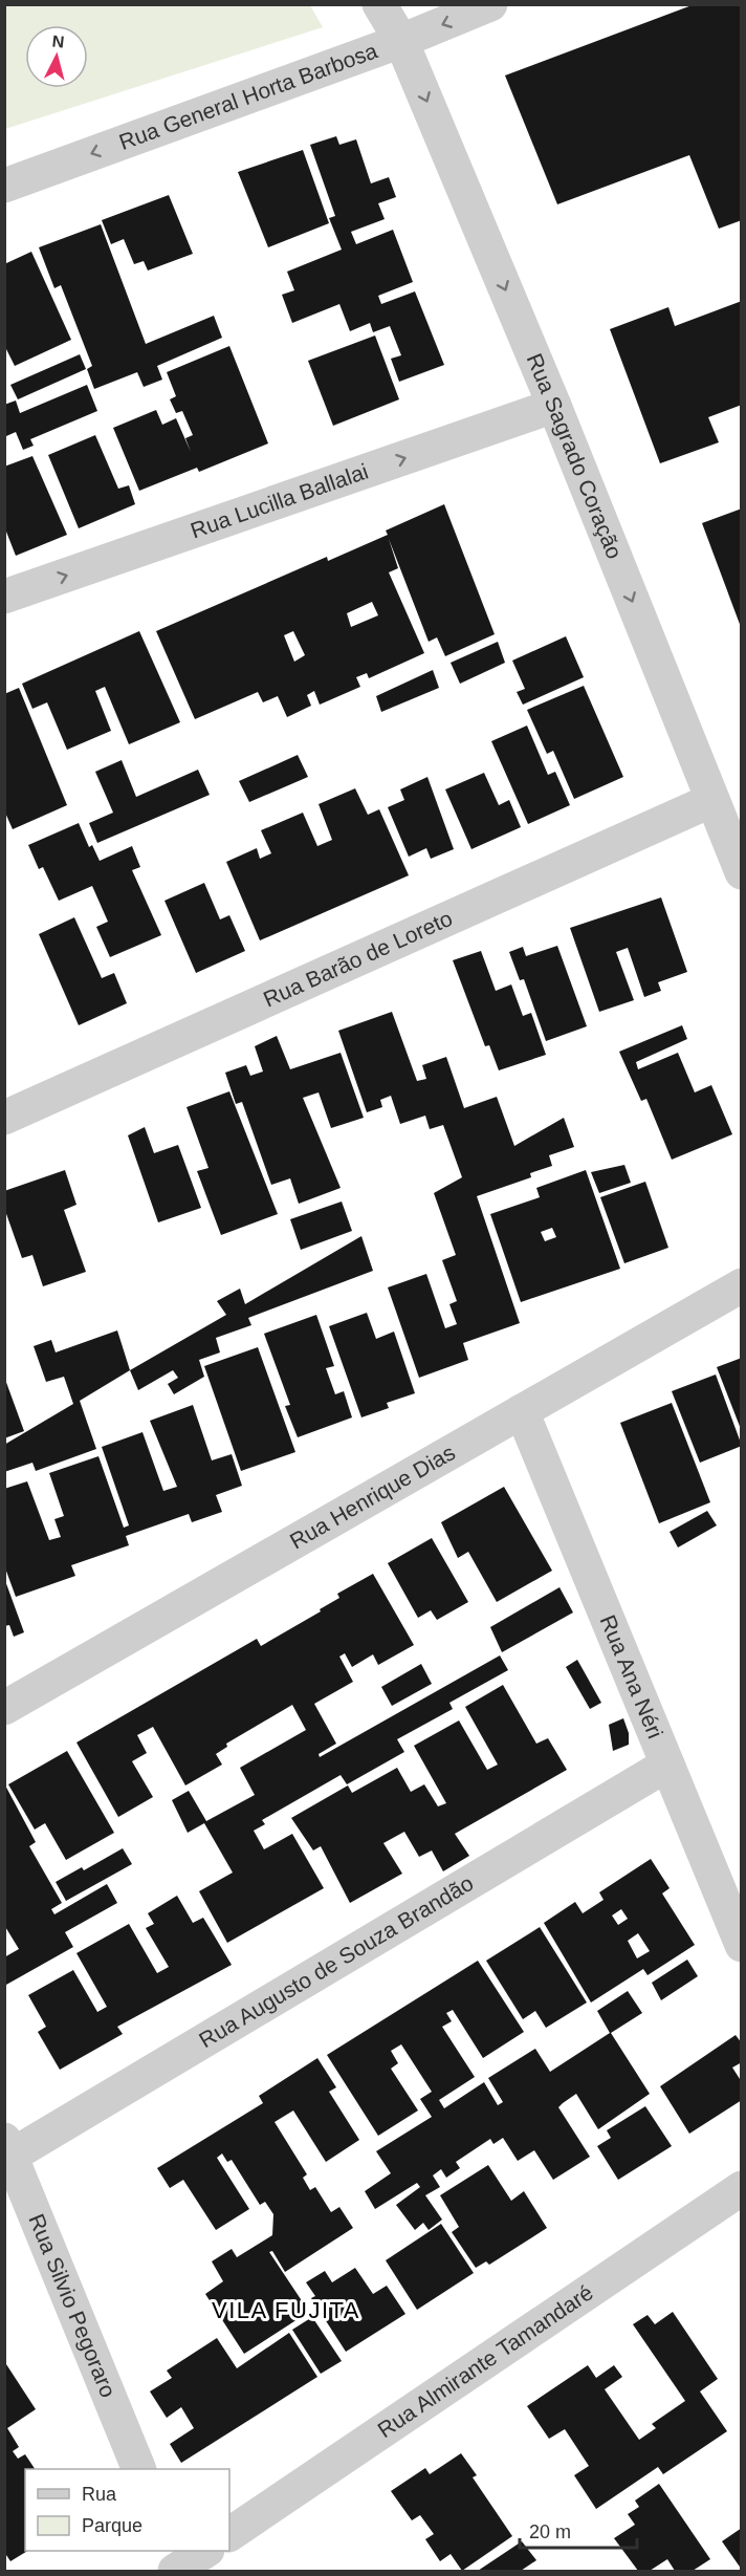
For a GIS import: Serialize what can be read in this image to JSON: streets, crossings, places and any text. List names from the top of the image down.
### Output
{
  "streets": {
    "street": [
      "Rua General Horta Barbosa",
      "Rua Sagrado Coração",
      "Rua Lucilla Ballalai",
      "Rua Barão de Loreto",
      "Rua Henrique Dias",
      "Rua Ana Néri",
      "Rua Augusto de Souza Brandão",
      "Rua Silvio Pegoraro",
      "Rua Almirante Tamandaré"
    ]
  },
  "crossings": [
    ["Rua General Horta Barbosa", "Rua Sagrado Coração"],
    ["Rua Sagrado Coração", "Rua Lucilla Ballalai"],
    ["Rua Sagrado Coração", "Rua Barão de Loreto"],
    ["Rua Henrique Dias", "Rua Ana Néri"],
    ["Rua Ana Néri", "Rua Augusto de Souza Brandão"],
    ["Rua Augusto de Souza Brandão", "Rua Silvio Pegoraro"]
  ],
  "one_way": ["Rua General Horta Barbosa", "Rua Sagrado Coração", "Rua Lucilla Ballalai"],
  "districts": ["VILA FUJITA"],
  "legend": ["Rua", "Parque"],
  "scale_bar": "20 m",
  "north": "top"
}
